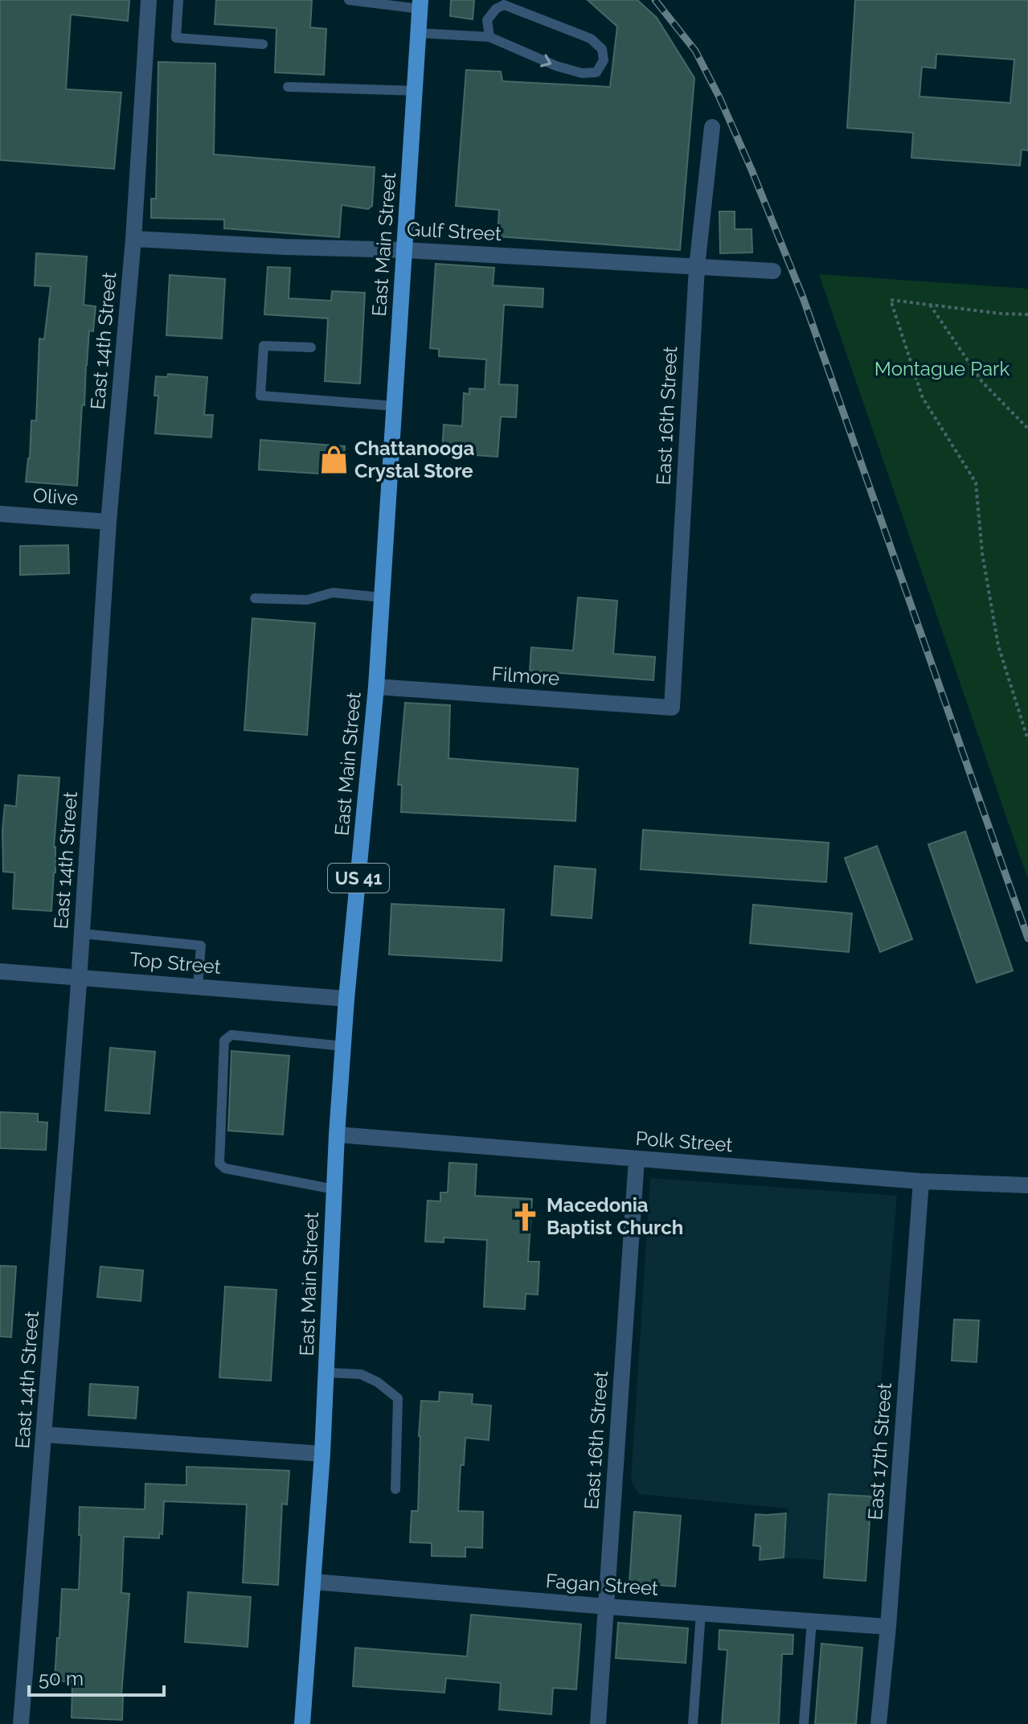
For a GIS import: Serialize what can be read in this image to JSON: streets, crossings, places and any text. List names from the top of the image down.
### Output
{
  "streets": {
    "main road": ["East Main Street", "US 41"],
    "street": [
      "Gulf Street",
      "East 14th Street",
      "East 16th Street",
      "Olive",
      "Filmore",
      "Top Street",
      "Polk Street",
      "East 17th Street",
      "Fagan Street"
    ]
  },
  "crossings": [
    ["Gulf Street", "East Main Street"],
    ["Gulf Street", "East 14th Street"],
    ["Gulf Street", "East 16th Street"],
    ["East Main Street", "Filmore"],
    ["East Main Street", "Top Street"],
    ["East Main Street", "Polk Street"],
    ["East Main Street", "Fagan Street"],
    ["East 14th Street", "Olive"],
    ["East 14th Street", "Top Street"],
    ["East 16th Street", "Filmore"],
    ["East 16th Street", "Polk Street"],
    ["East 16th Street", "Fagan Street"],
    ["Polk Street", "East 17th Street"],
    ["East 17th Street", "Fagan Street"]
  ],
  "parks": ["Montague Park"],
  "places": {
    "shop": ["Chattanooga Crystal Store"],
    "church": ["Macedonia Baptist Church"]
  },
  "scale_bar": "50 m"
}
